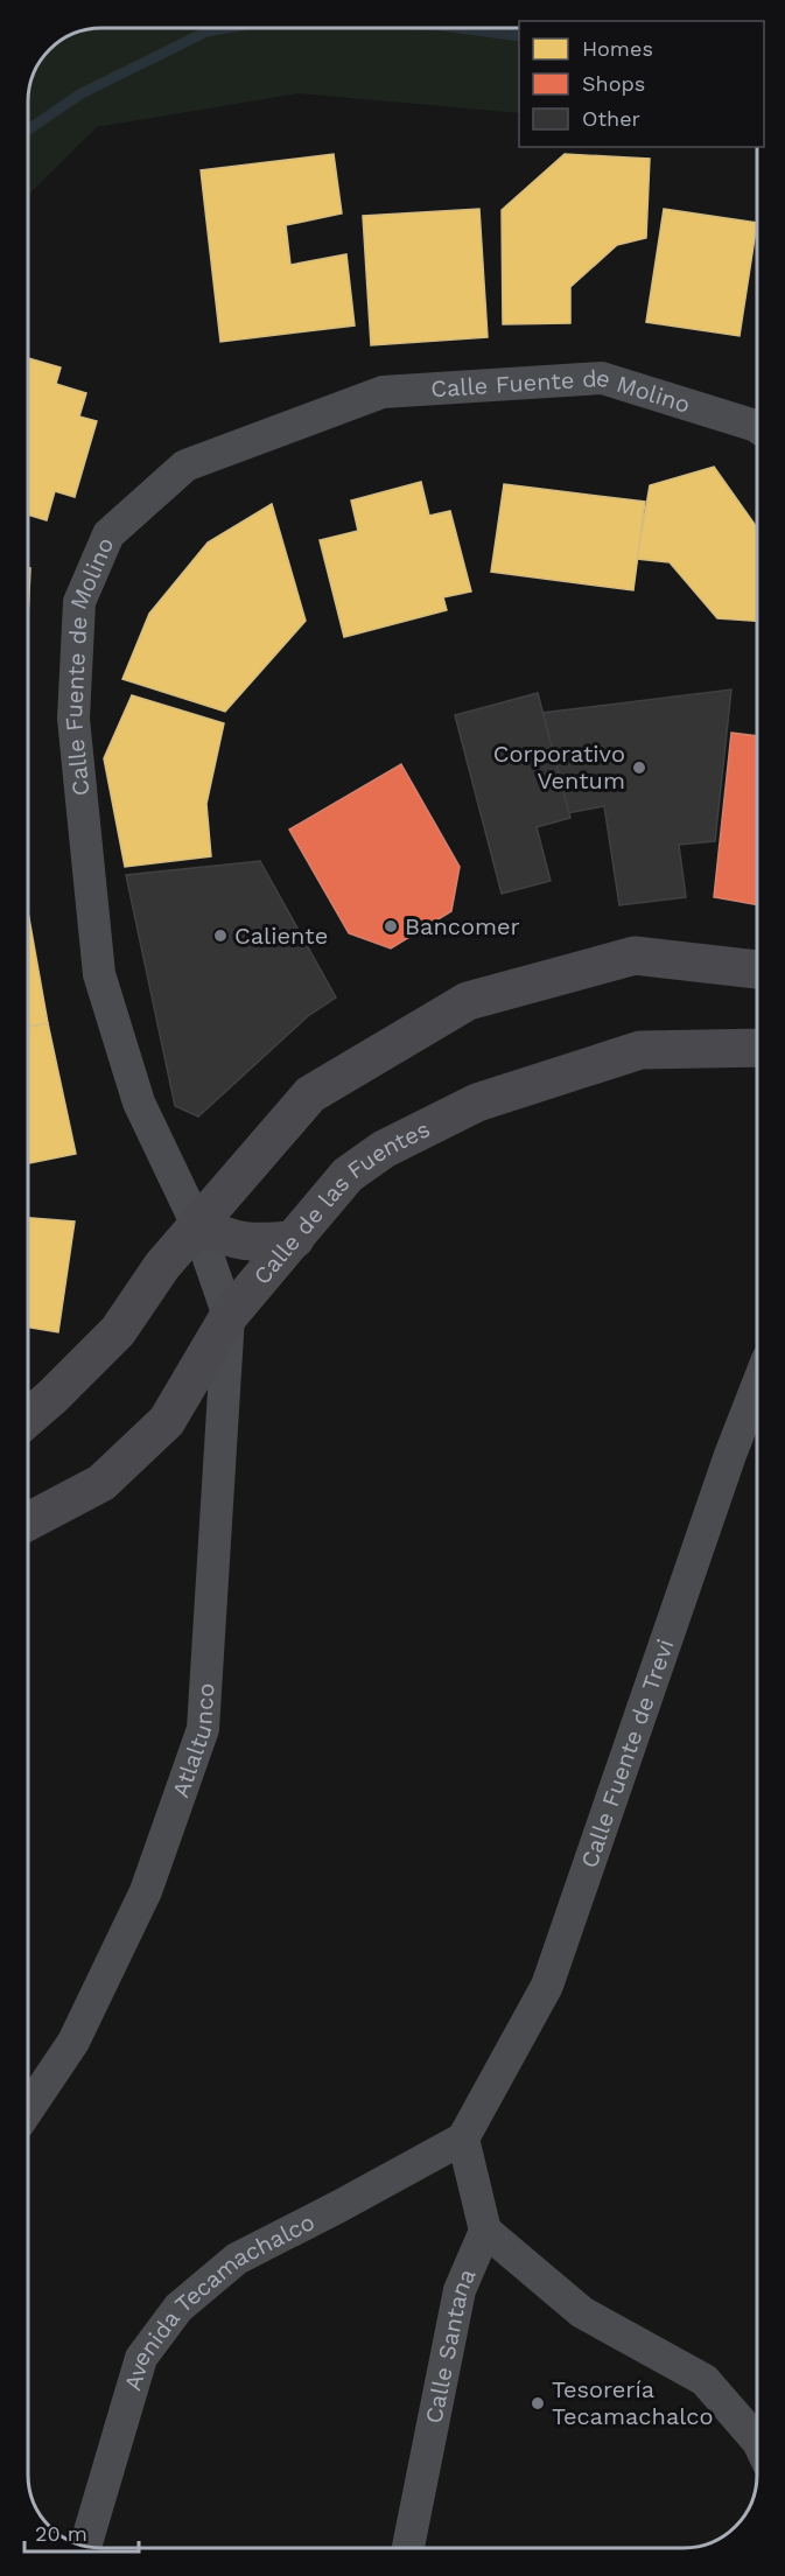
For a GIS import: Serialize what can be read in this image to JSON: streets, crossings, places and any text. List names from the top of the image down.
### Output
{
  "streets": {
    "main road": ["Calle de las Fuentes"],
    "street": [
      "Calle Fuente de Molino",
      "Atlaltunco",
      "Calle Fuente de Trevi",
      "Avenida Tecamachalco",
      "Calle Santana"
    ]
  },
  "crossings": [
    ["Calle Fuente de Molino", "Calle de las Fuentes"],
    ["Calle Fuente de Molino", "Atlaltunco"],
    ["Calle de las Fuentes", "Atlaltunco"],
    ["Calle Fuente de Trevi", "Avenida Tecamachalco"]
  ],
  "places": [
    "Corporativo Ventum",
    "Bancomer",
    "Caliente",
    "Tesorería Tecamachalco"
  ],
  "legend": ["Homes", "Shops", "Other"],
  "scale_bar": "20 m"
}
